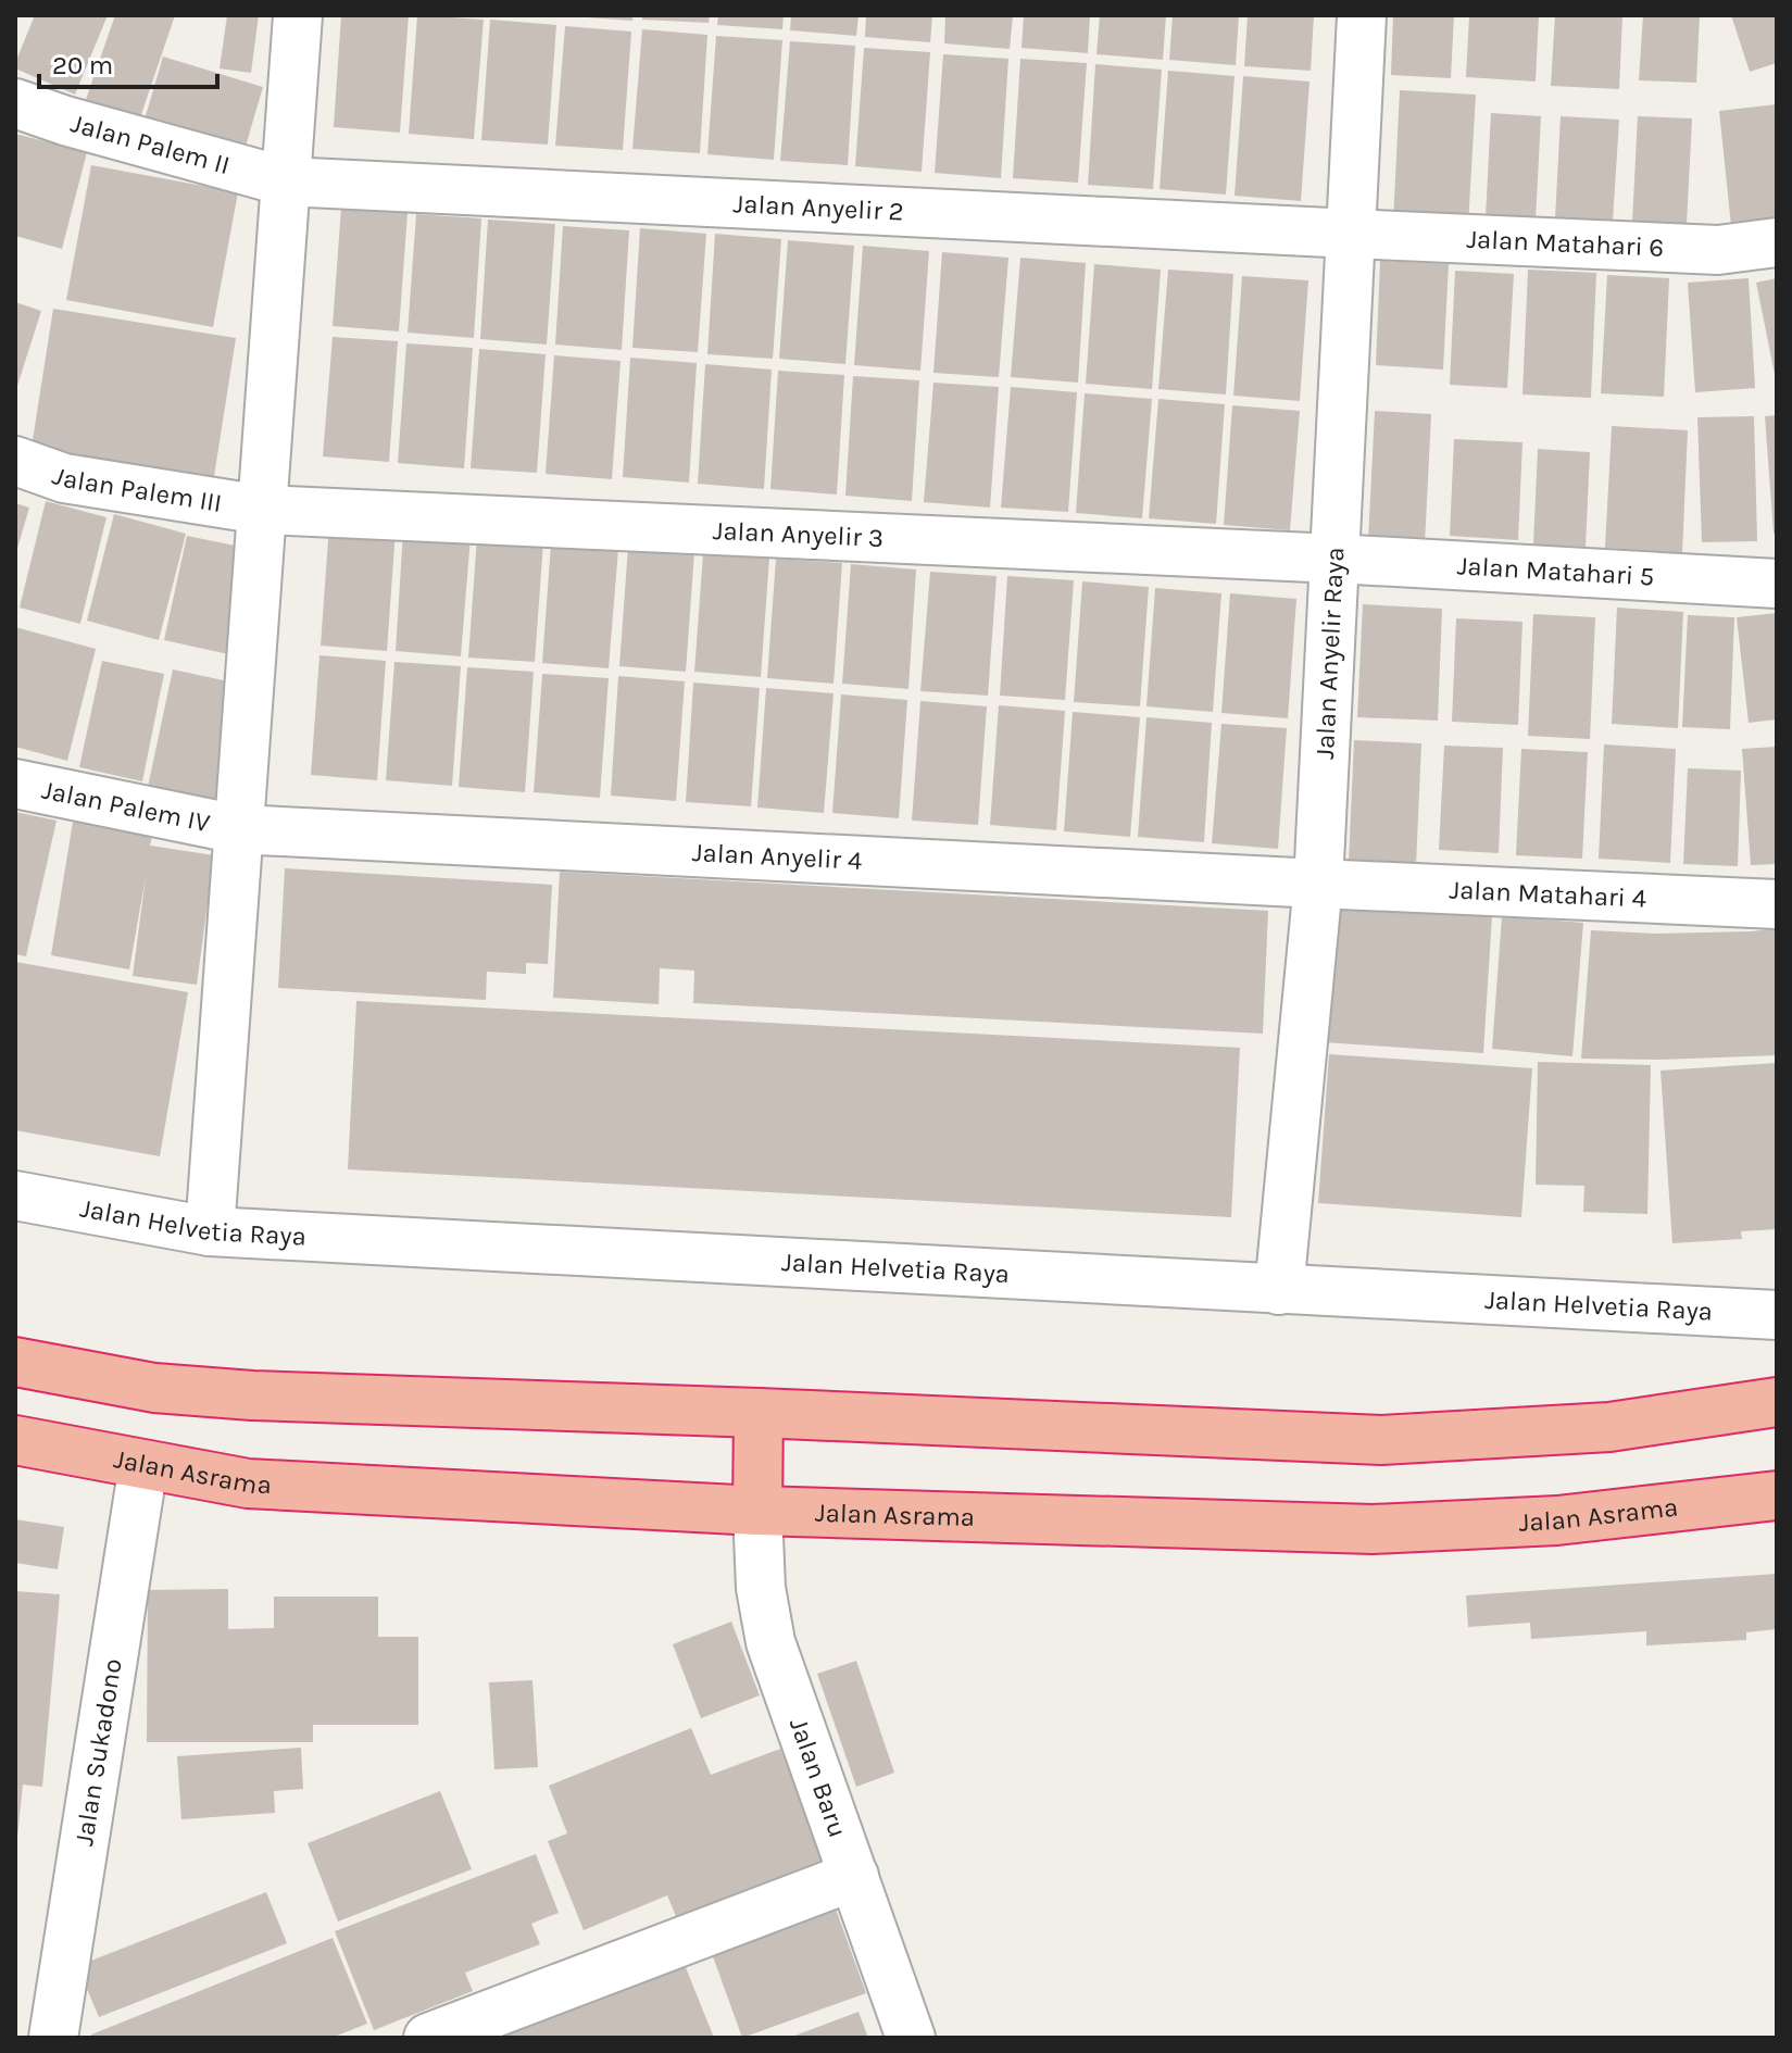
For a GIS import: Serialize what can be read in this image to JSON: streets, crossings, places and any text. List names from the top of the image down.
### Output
{
  "streets": {
    "highway": ["Jalan Asrama"],
    "street": [
      "Jalan Palem II",
      "Jalan Anyelir 2",
      "Jalan Matahari 6",
      "Jalan Palem III",
      "Jalan Anyelir 3",
      "Jalan Matahari 5",
      "Jalan Anyelir Raya",
      "Jalan Palem IV",
      "Jalan Anyelir 4",
      "Jalan Matahari 4",
      "Jalan Helvetia Raya",
      "Jalan Sukadono",
      "Jalan Baru"
    ]
  },
  "crossings": [
    ["Jalan Palem II", "Jalan Anyelir 2"],
    ["Jalan Anyelir 2", "Jalan Matahari 6"],
    ["Jalan Anyelir 2", "Jalan Anyelir Raya"],
    ["Jalan Matahari 6", "Jalan Anyelir Raya"],
    ["Jalan Palem III", "Jalan Anyelir 3"],
    ["Jalan Anyelir 3", "Jalan Matahari 5"],
    ["Jalan Anyelir 3", "Jalan Anyelir Raya"],
    ["Jalan Matahari 5", "Jalan Anyelir Raya"],
    ["Jalan Anyelir Raya", "Jalan Anyelir 4"],
    ["Jalan Anyelir Raya", "Jalan Matahari 4"],
    ["Jalan Anyelir Raya", "Jalan Helvetia Raya"],
    ["Jalan Palem IV", "Jalan Anyelir 4"],
    ["Jalan Anyelir 4", "Jalan Matahari 4"],
    ["Jalan Asrama", "Jalan Sukadono"],
    ["Jalan Asrama", "Jalan Baru"]
  ],
  "scale_bar": "20 m"
}
